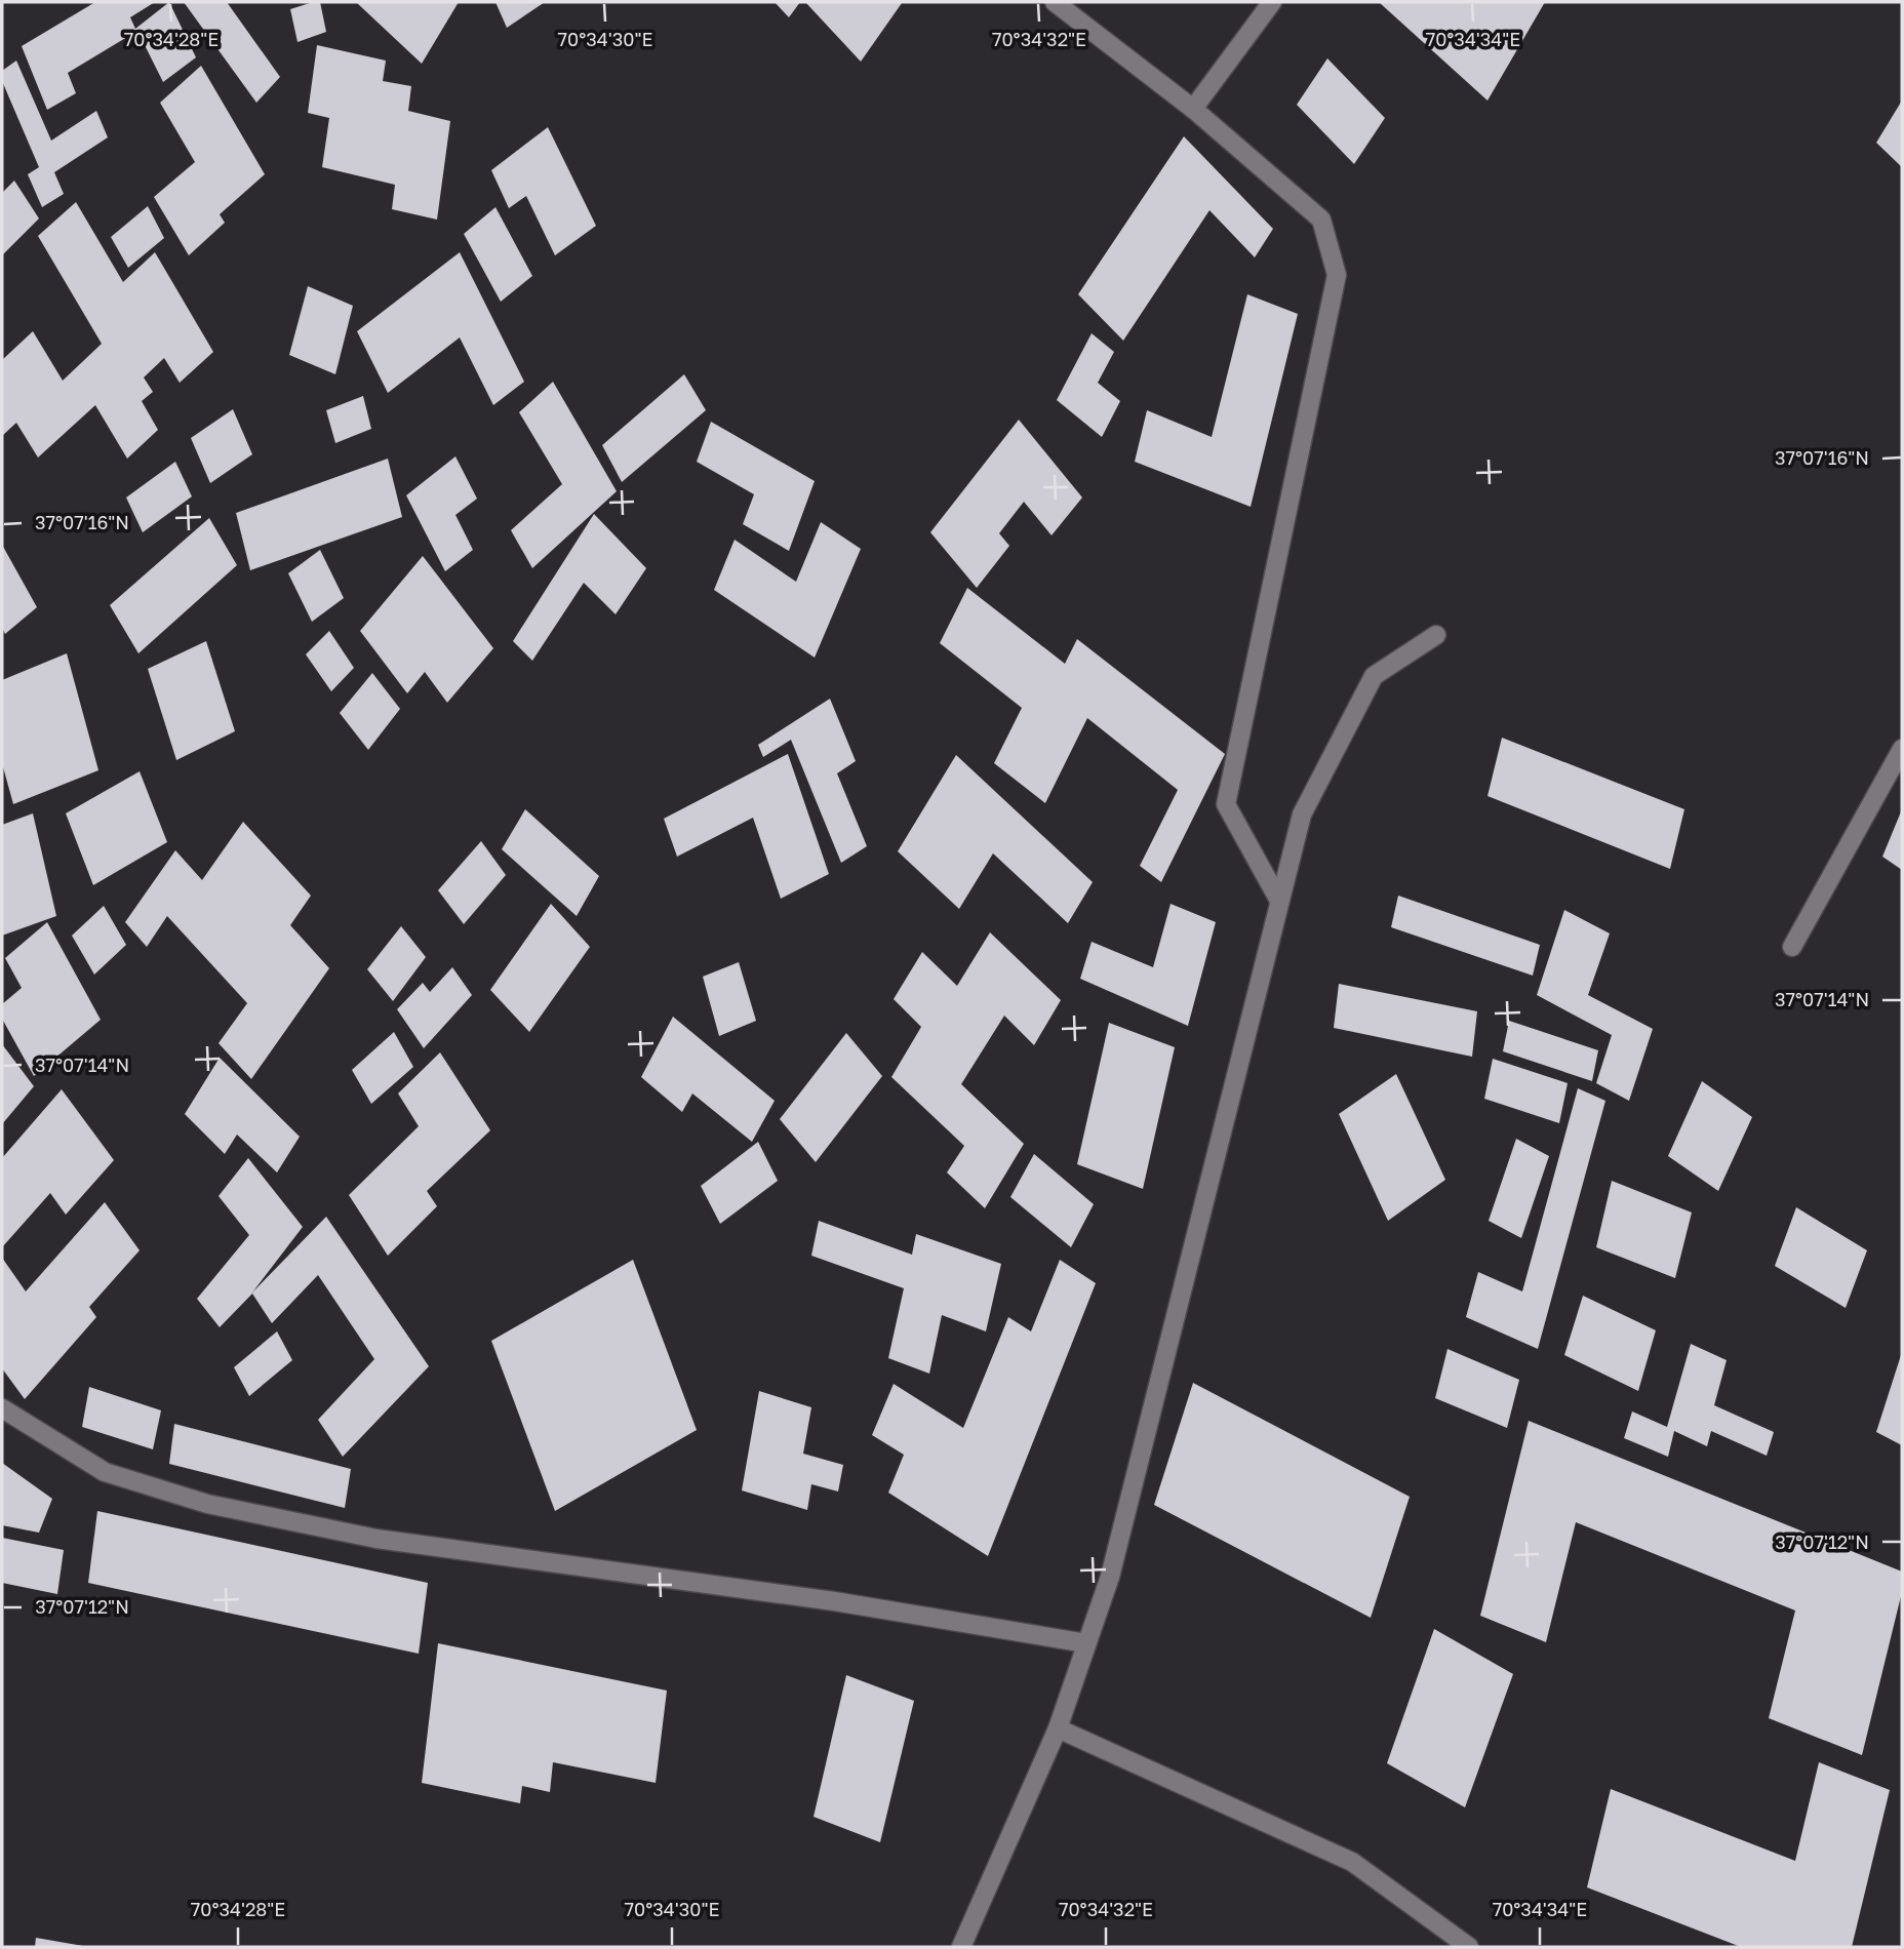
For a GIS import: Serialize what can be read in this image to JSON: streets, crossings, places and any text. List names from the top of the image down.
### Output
{
  "coordinates": [
    "70°34'28\"E",
    "70°34'30\"E",
    "70°34'32\"E",
    "70°34'34\"E",
    "37°07'16\"N",
    "37°07'14\"N",
    "37°07'12\"N"
  ]
}
